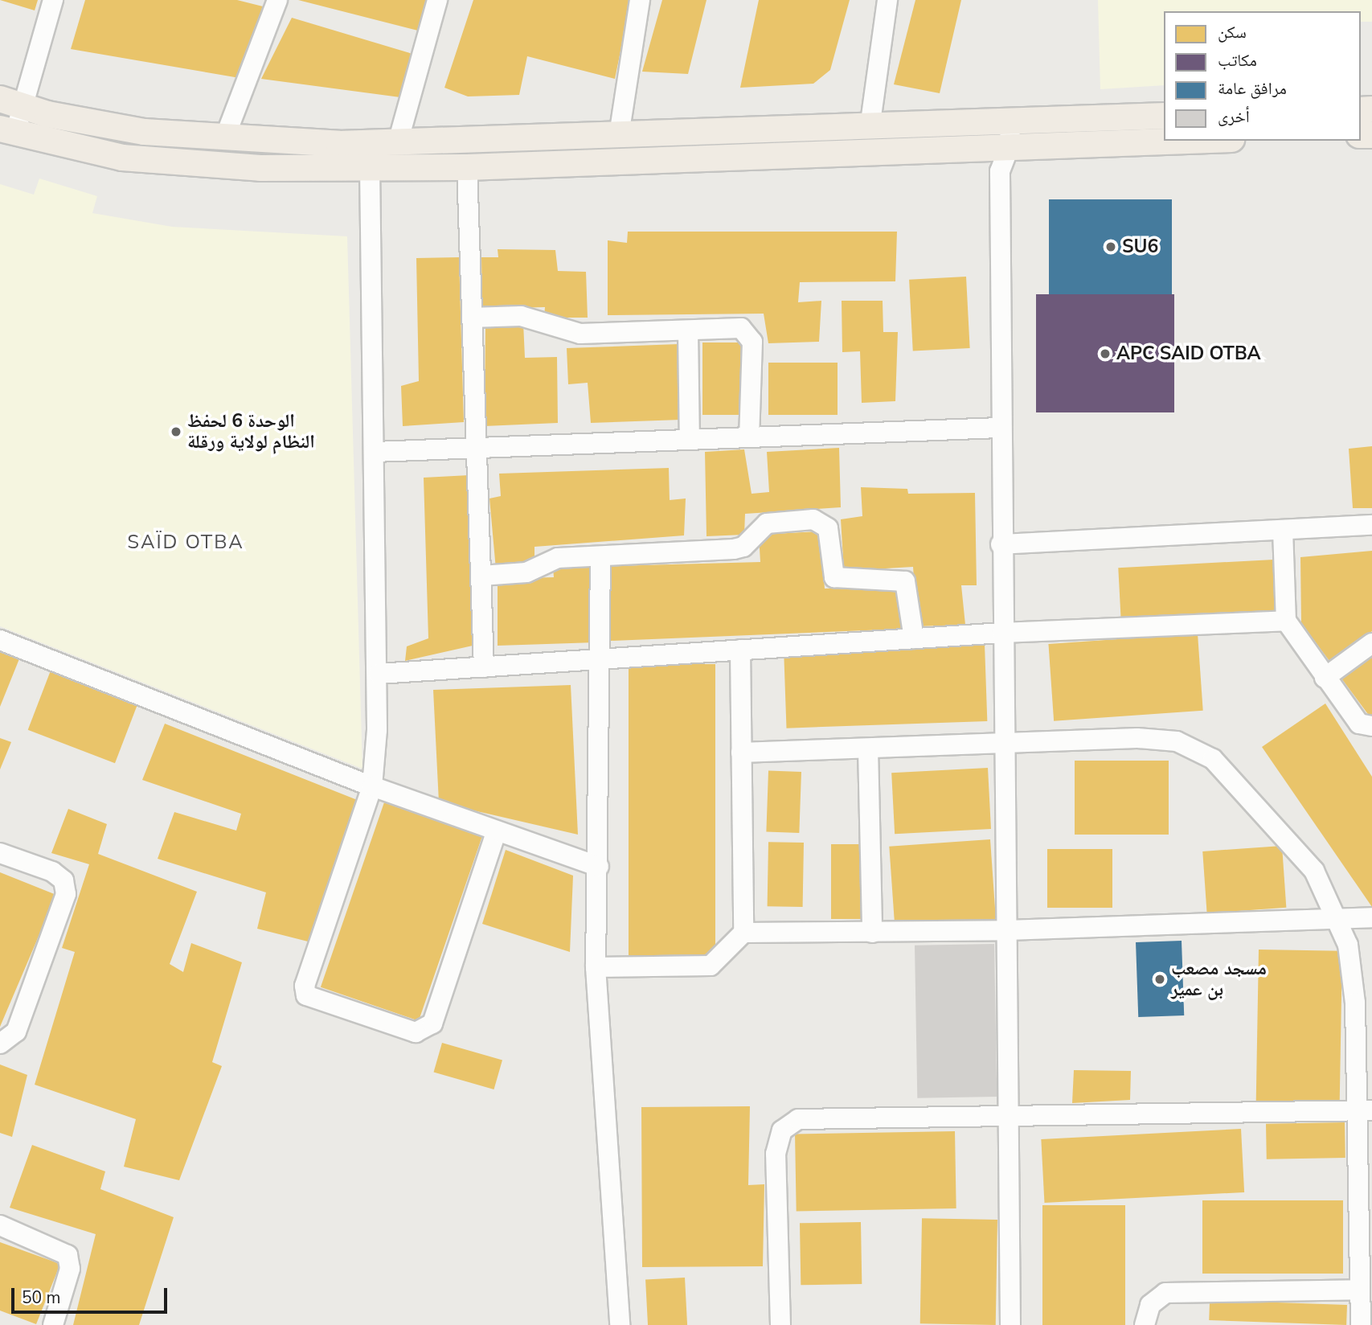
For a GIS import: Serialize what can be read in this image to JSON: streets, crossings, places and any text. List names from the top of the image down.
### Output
{
  "districts": ["SAÏD OTBA"],
  "places": [
    "SU6",
    "APC SAID OTBA",
    "الوحدة 6 لحفظ النظام لولاية ورقلة",
    "مسجد مصعب بن عمير"
  ],
  "legend": [
    "سكن",
    "مكاتب",
    "مرافق عامة",
    "أخرى"
  ],
  "scale_bar": "50 m"
}
